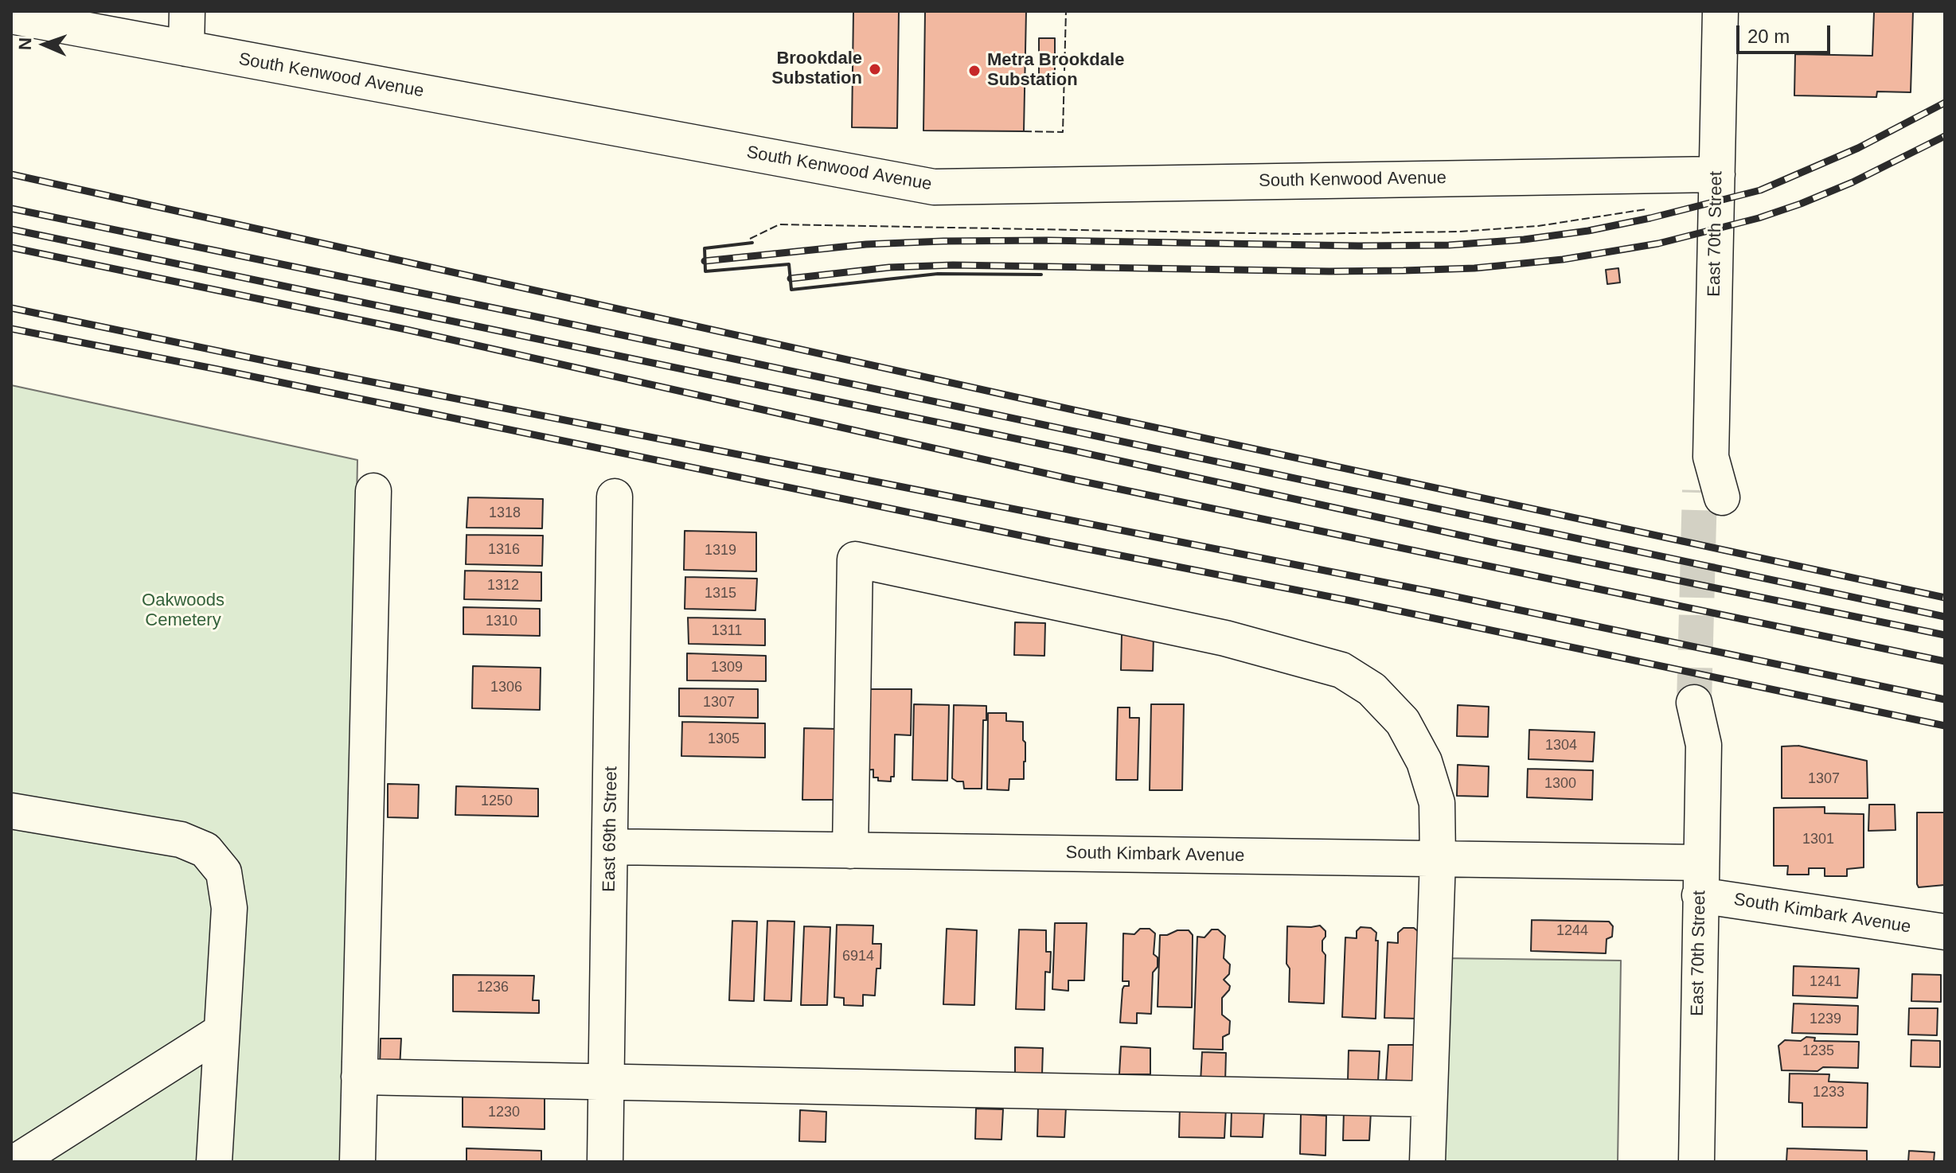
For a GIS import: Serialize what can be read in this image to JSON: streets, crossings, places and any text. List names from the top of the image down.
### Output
{
  "streets": {
    "street": [
      "South Kenwood Avenue",
      "East 70th Street",
      "East 69th Street",
      "South Kimbark Avenue"
    ]
  },
  "crossings": [
    ["South Kenwood Avenue", "East 70th Street"],
    ["East 70th Street", "South Kimbark Avenue"],
    ["East 69th Street", "South Kimbark Avenue"]
  ],
  "parks": ["Oakwoods Cemetery"],
  "places": ["Brookdale Substation", "Metra Brookdale Substation"],
  "house_numbers": [
    "1318",
    "1316",
    "1319",
    "1312",
    "1315",
    "1310",
    "1311",
    "1309",
    "1306",
    "1307",
    "1305",
    "1304",
    "1307",
    "1300",
    "1250",
    "1301",
    "1244",
    "6914",
    "1241",
    "1236",
    "1239",
    "1235",
    "1233",
    "1230"
  ],
  "scale_bar": "20 m",
  "north": "left"
}
